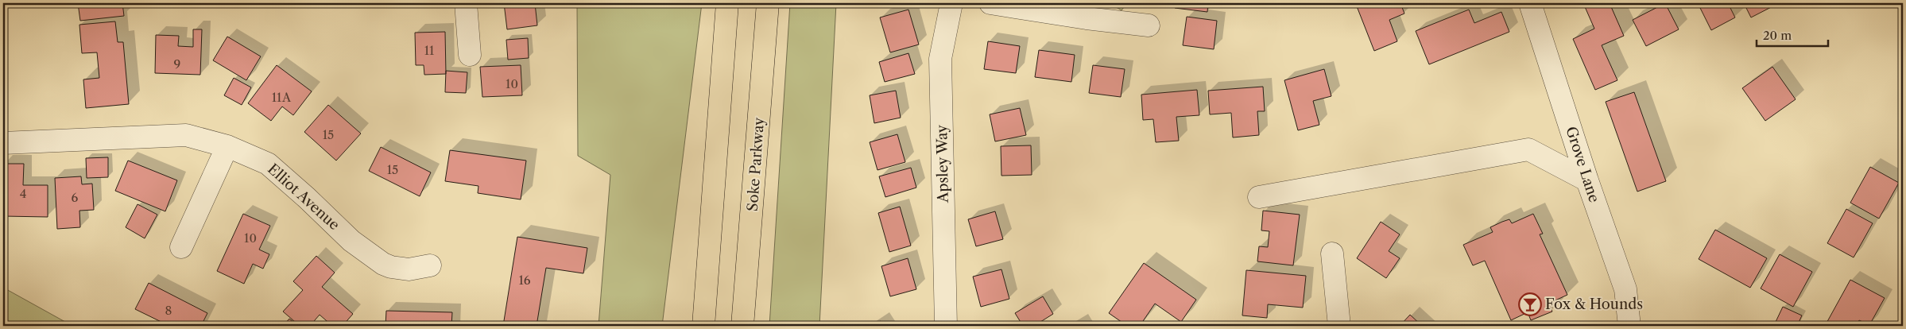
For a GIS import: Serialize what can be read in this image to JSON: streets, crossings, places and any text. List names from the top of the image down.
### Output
{
  "streets": {
    "highway": ["Soke Parkway"],
    "street": ["Apsley Way", "Grove Lane", "Elliot Avenue"]
  },
  "places": {
    "bar": ["Fox & Hounds"]
  },
  "house_numbers": [
    "11",
    "9",
    "10",
    "11A",
    "15",
    "15",
    "4",
    "6",
    "10",
    "16",
    "8"
  ],
  "scale_bar": "20 m"
}
